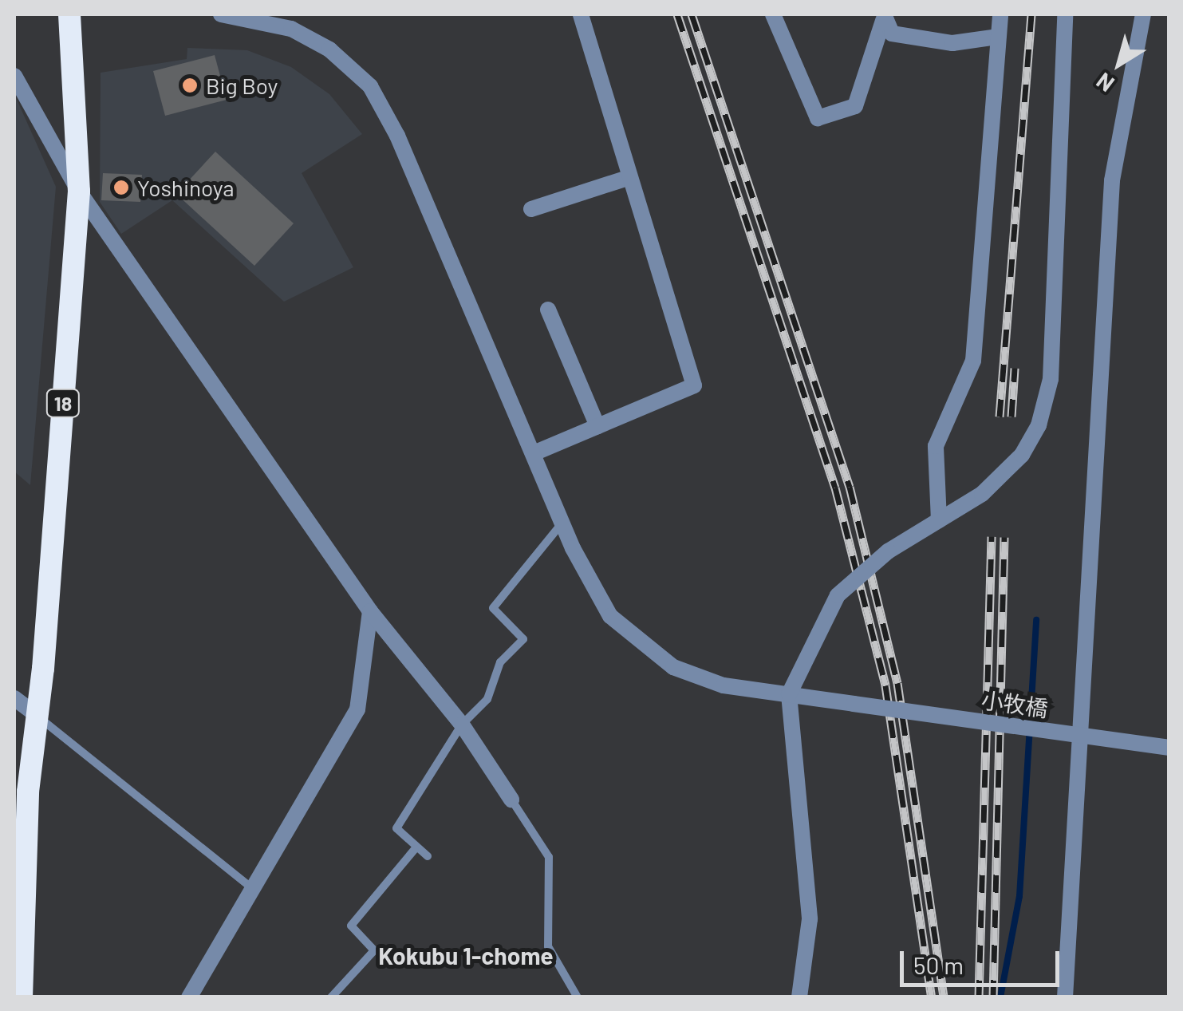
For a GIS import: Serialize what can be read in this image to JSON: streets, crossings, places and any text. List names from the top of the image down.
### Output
{
  "streets": {
    "highway": ["18"],
    "street": ["小牧橋"]
  },
  "districts": ["Kokubu 1-chome"],
  "places": ["Big Boy", "Yoshinoya"],
  "scale_bar": "50 m",
  "north": "bottom left"
}
